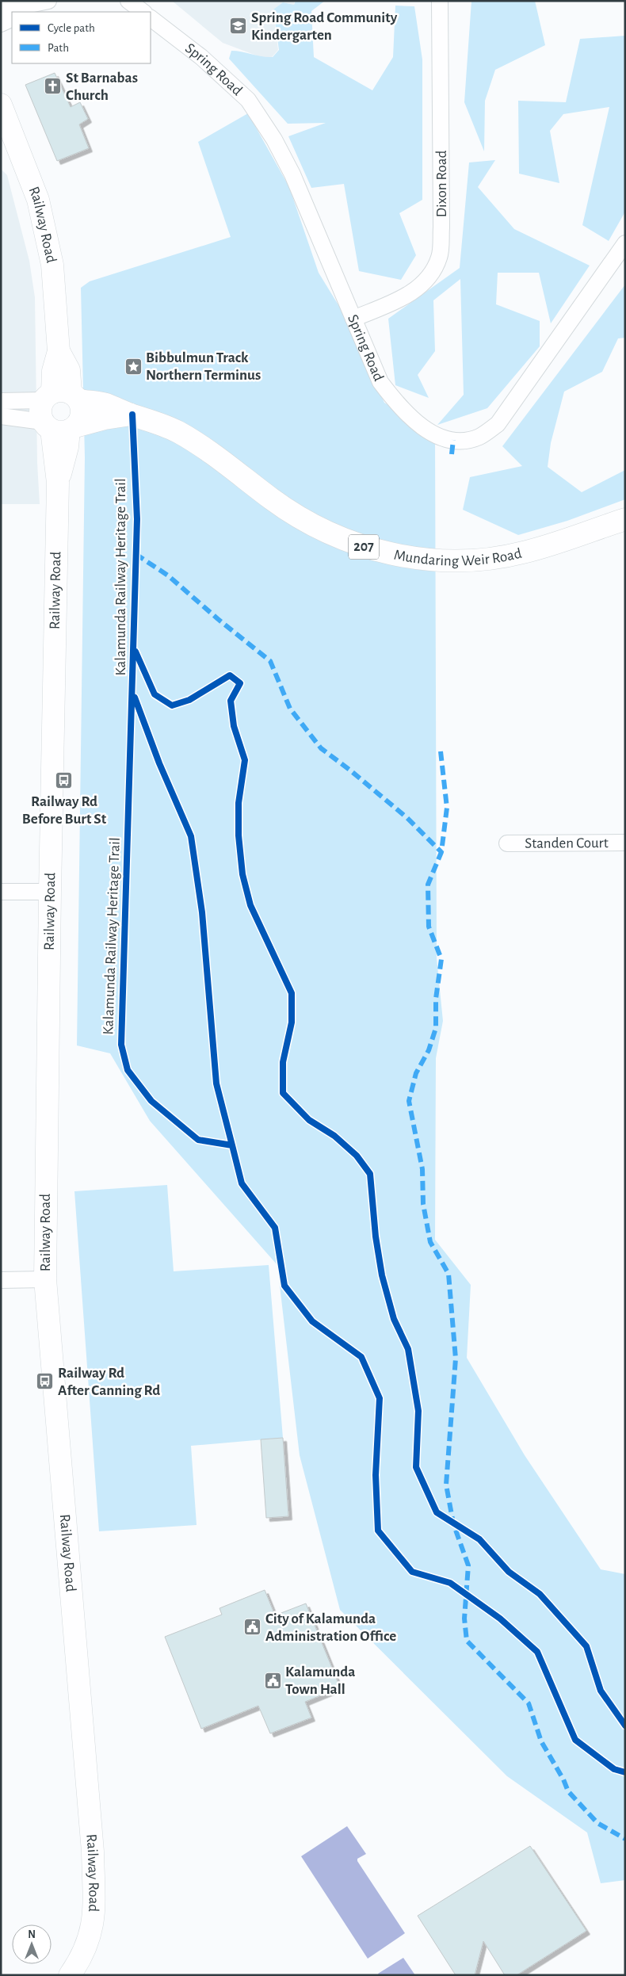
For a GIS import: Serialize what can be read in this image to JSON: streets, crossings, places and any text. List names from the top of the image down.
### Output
{
  "streets": {
    "street": [
      "Spring Road",
      "Dixon Road",
      "Railway Road",
      "207",
      "Mundaring Weir Road",
      "Standen Court"
    ],
    "cycle path": ["Kalamunda Railway Heritage Trail"]
  },
  "crossings": [
    ["Spring Road", "Dixon Road"],
    ["Railway Road", "207"],
    ["Railway Road", "Mundaring Weir Road"],
    ["207", "Mundaring Weir Road"]
  ],
  "places": {
    "school or university": ["Spring Road Community Kindergarten"],
    "church": ["St Barnabas Church"],
    "place": ["Bibbulmun Track Northern Terminus"],
    "bus stop": ["Railway Rd Before Burt St", "Railway Rd After Canning Rd"],
    "public building": ["City of Kalamunda Administration Office", "Kalamunda Town Hall"]
  },
  "legend": ["Cycle path", "Path"],
  "north": "top"
}
